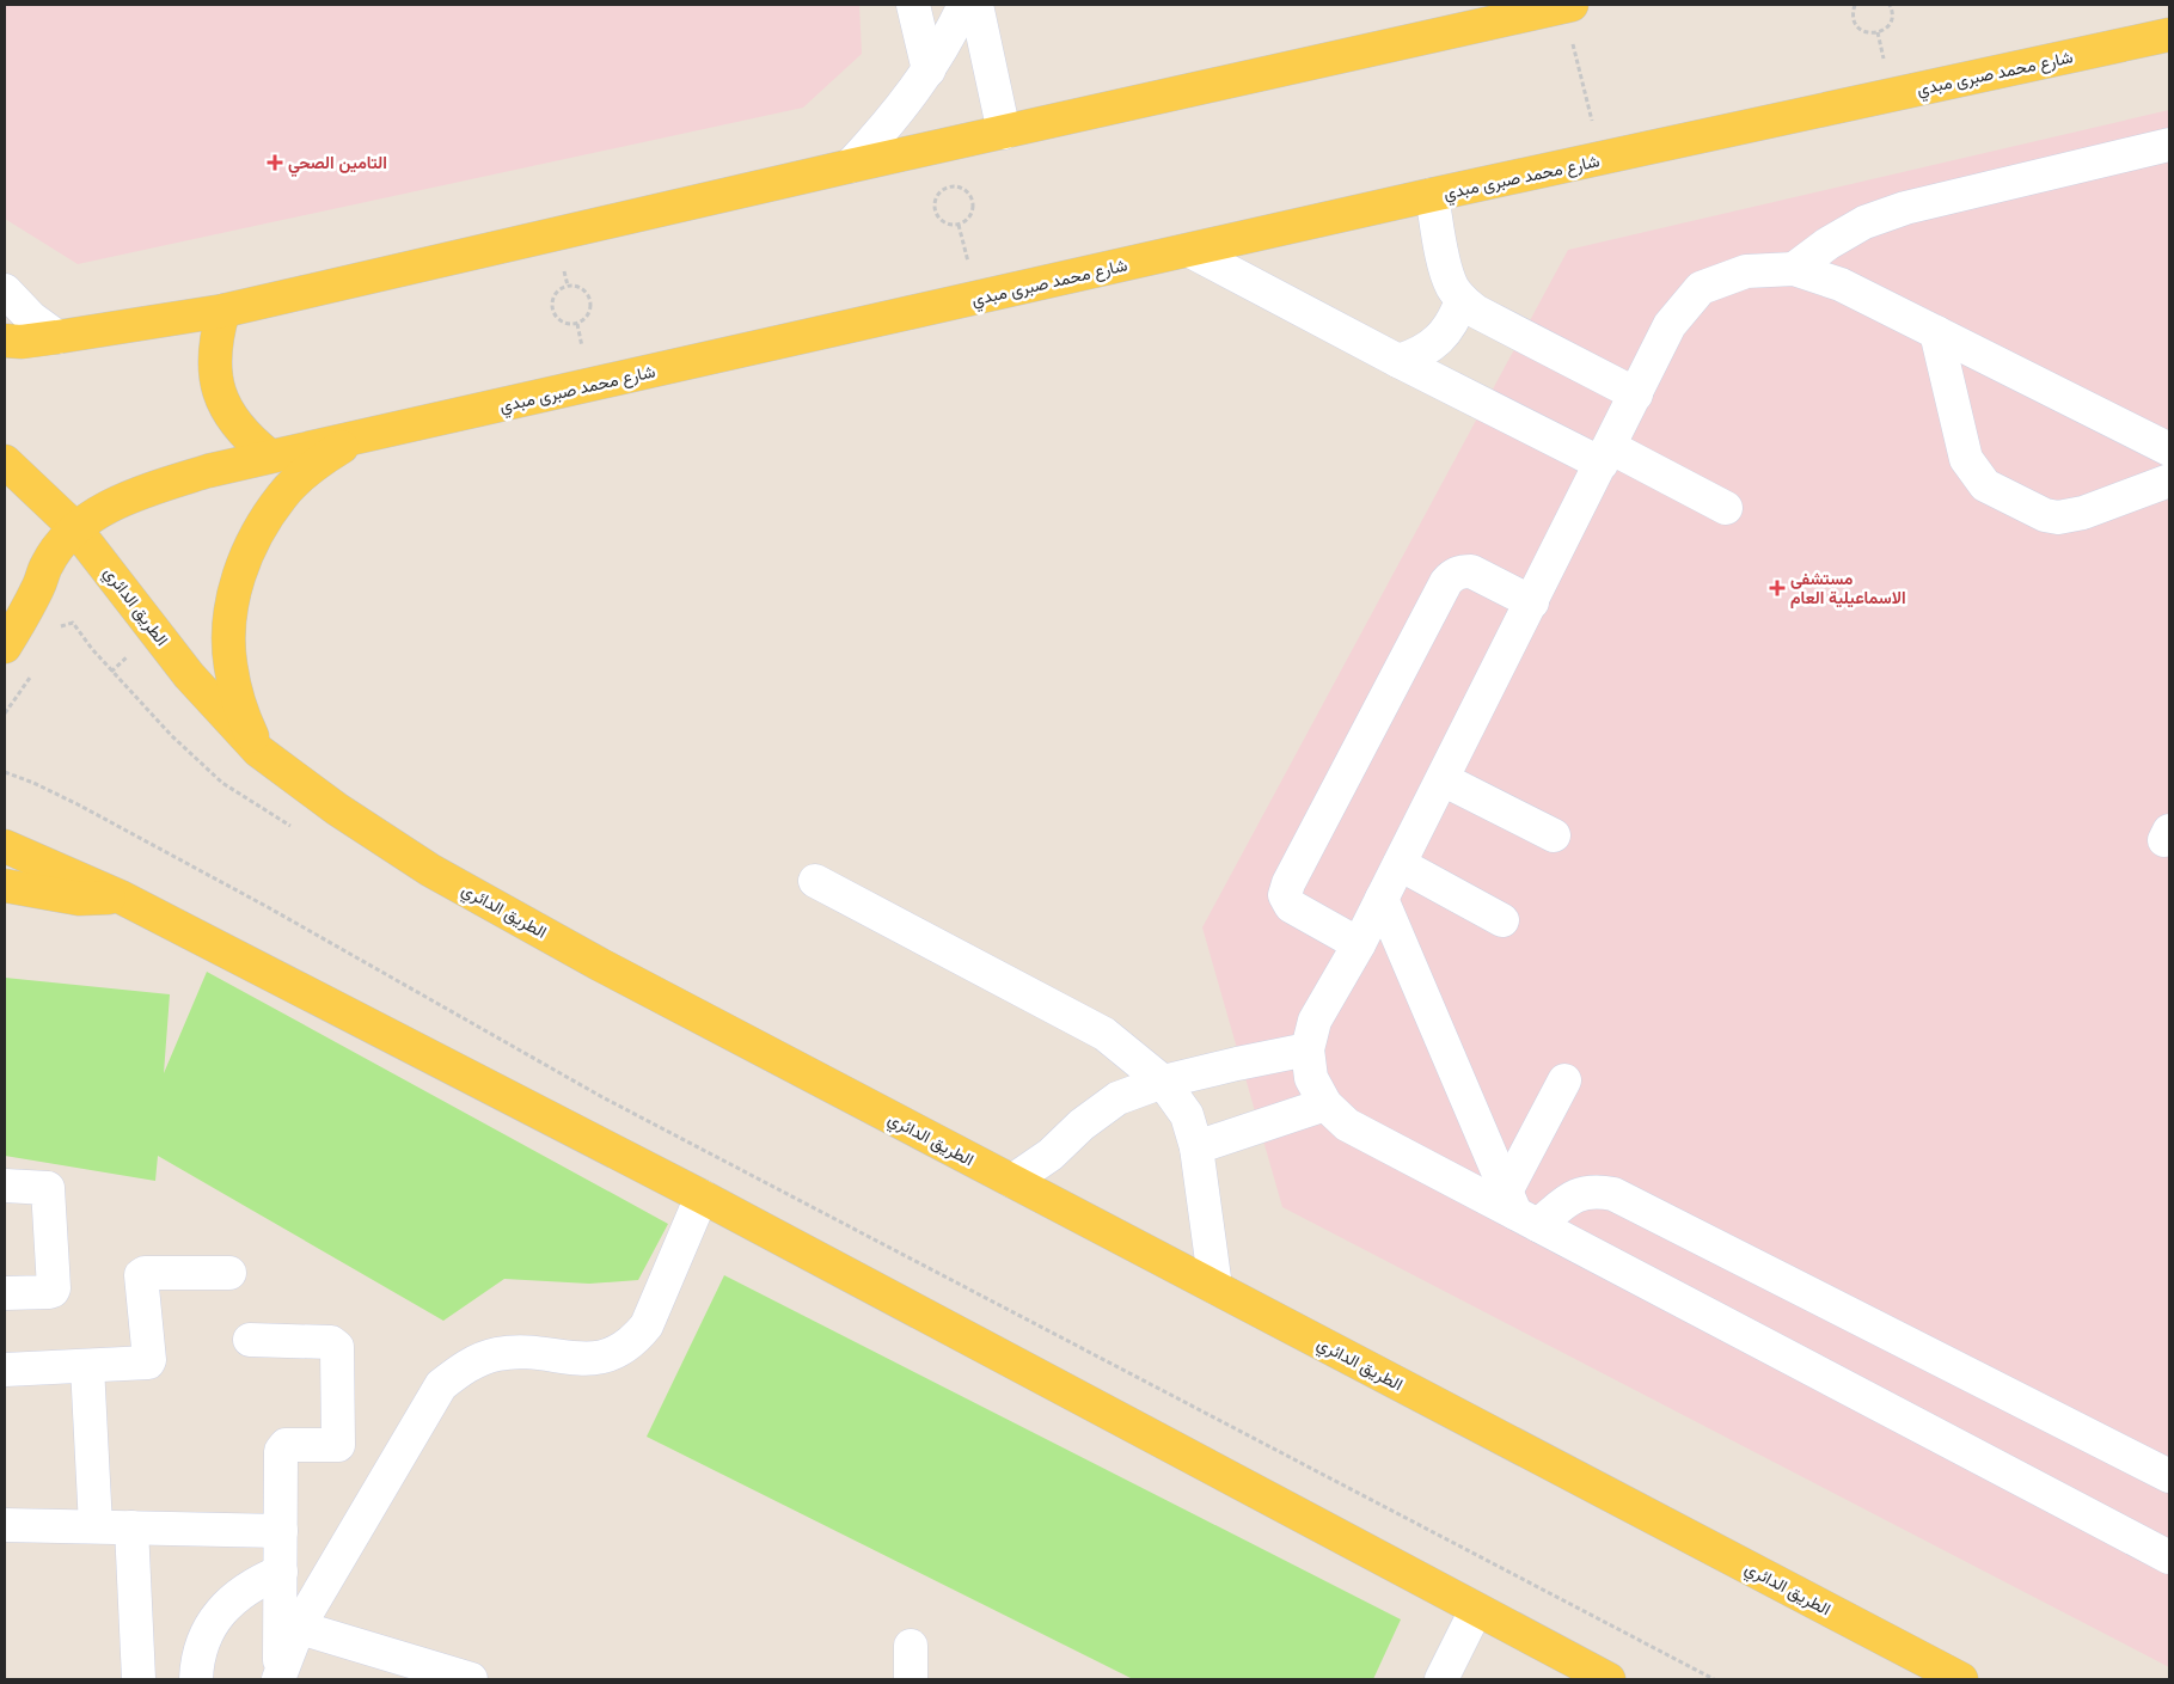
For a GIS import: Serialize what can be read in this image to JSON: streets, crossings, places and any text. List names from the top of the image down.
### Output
{
  "streets": {
    "main road": ["شارع محمد صبرى مبدي", "الطريق الدائري"]
  },
  "crossings": [
    ["شارع محمد صبرى مبدي", "الطريق الدائري"]
  ],
  "places": {
    "health": ["التامين الصحي", "مستشفى الاسماعيلية العام"]
  }
}
